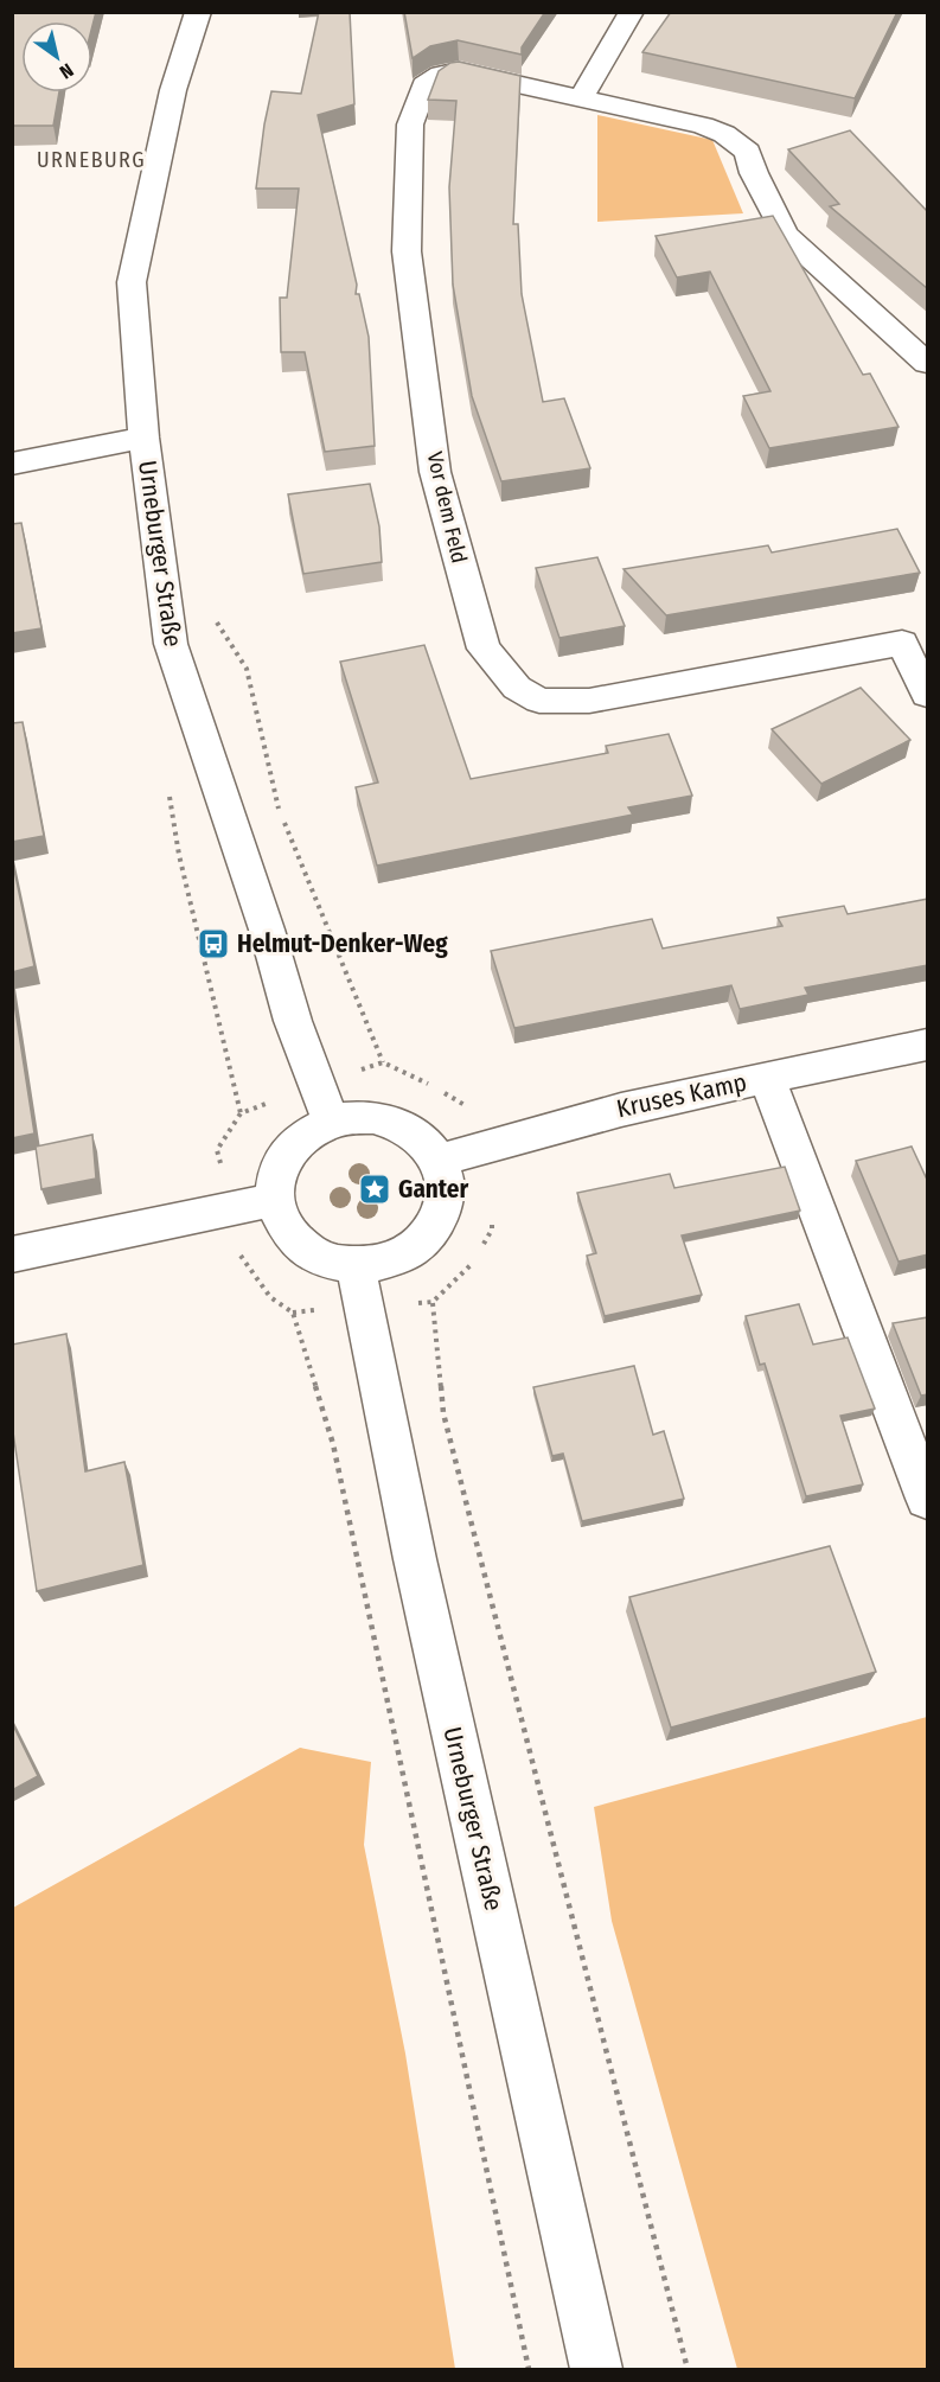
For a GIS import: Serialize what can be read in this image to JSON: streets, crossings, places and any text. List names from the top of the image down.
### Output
{
  "streets": {
    "street": ["Vor dem Feld", "Urneburger Straße", "Kruses Kamp"]
  },
  "crossings": [
    ["Urneburger Straße", "Kruses Kamp"]
  ],
  "districts": ["URNEBURG"],
  "places": {
    "bus stop": ["Helmut-Denker-Weg"],
    "place": ["Ganter"]
  },
  "north": "bottom right"
}
